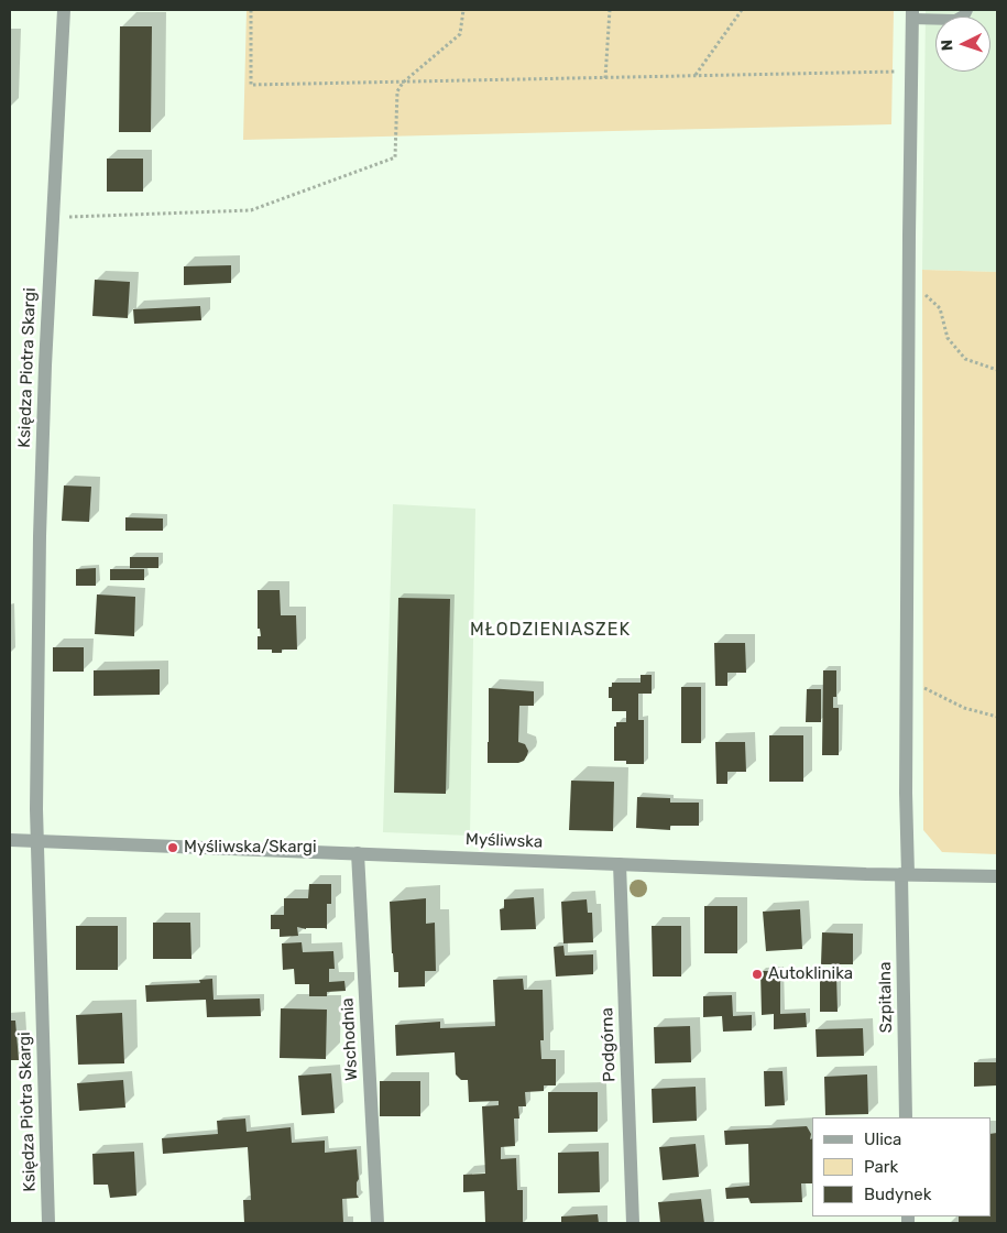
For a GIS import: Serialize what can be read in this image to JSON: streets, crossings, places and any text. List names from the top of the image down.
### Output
{
  "streets": {
    "street": [
      "Księdza Piotra Skargi",
      "Myśliwska",
      "Szpitalna",
      "Wschodnia",
      "Podgórna"
    ]
  },
  "crossings": [
    ["Księdza Piotra Skargi", "Myśliwska"],
    ["Myśliwska", "Szpitalna"],
    ["Myśliwska", "Wschodnia"],
    ["Myśliwska", "Podgórna"]
  ],
  "districts": ["MŁODZIENIASZEK"],
  "places": ["Myśliwska/Skargi", "Autoklinika"],
  "legend": ["Ulica", "Park", "Budynek"],
  "north": "left"
}
